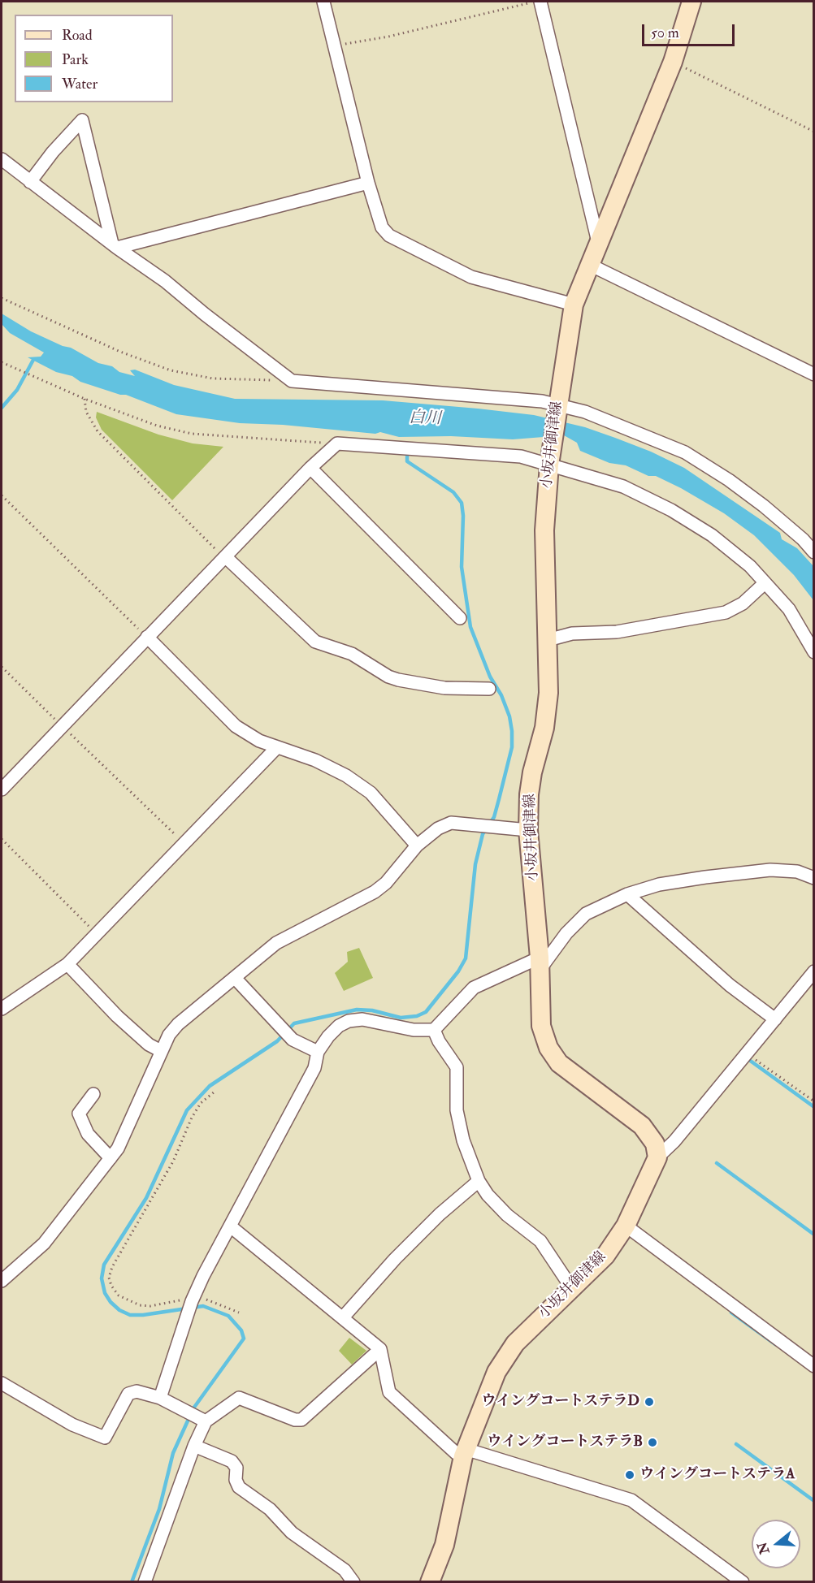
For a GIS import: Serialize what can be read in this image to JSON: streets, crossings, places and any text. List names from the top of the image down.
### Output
{
  "streets": {
    "main road": ["小坂井御津線"]
  },
  "water": ["白川"],
  "places": ["ウイングコートステラD", "ウイングコートステラB", "ウイングコートステラA"],
  "legend": ["Road", "Park", "Water"],
  "scale_bar": "50 m",
  "north": "left"
}
